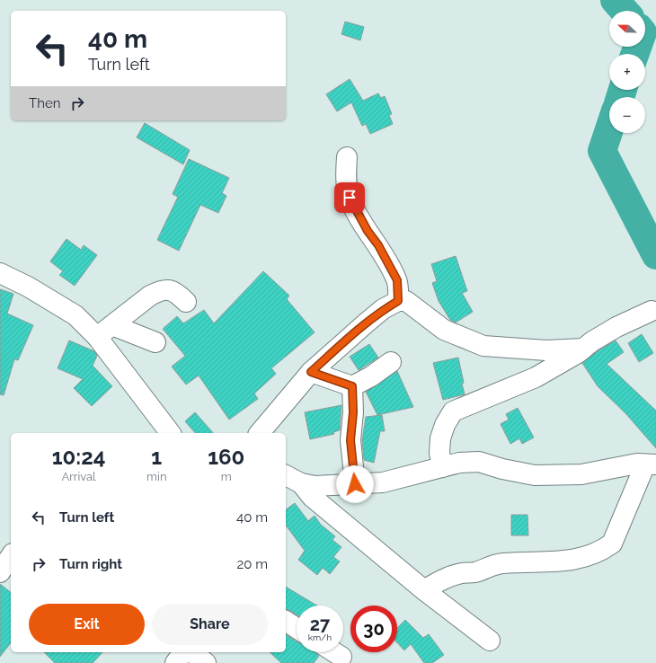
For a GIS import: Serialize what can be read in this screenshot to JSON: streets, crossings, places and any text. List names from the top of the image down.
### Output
{
  "north": "left",
  "page": {
    "map_buttons": ["+", "−"],
    "turn": ["40 m", "Turn left"],
    "then": "Then",
    "eta": [
      "10:24",
      "Arrival",
      "1",
      "min",
      "160",
      "m"
    ],
    "list": [
      {
        "name": "Turn left",
        "value": "40 m"
      },
      {
        "name": "Turn right",
        "value": "20 m"
      }
    ],
    "buttons": ["Exit", "Share"],
    "speed": "27 km/h",
    "limit": "30"
  }
}
